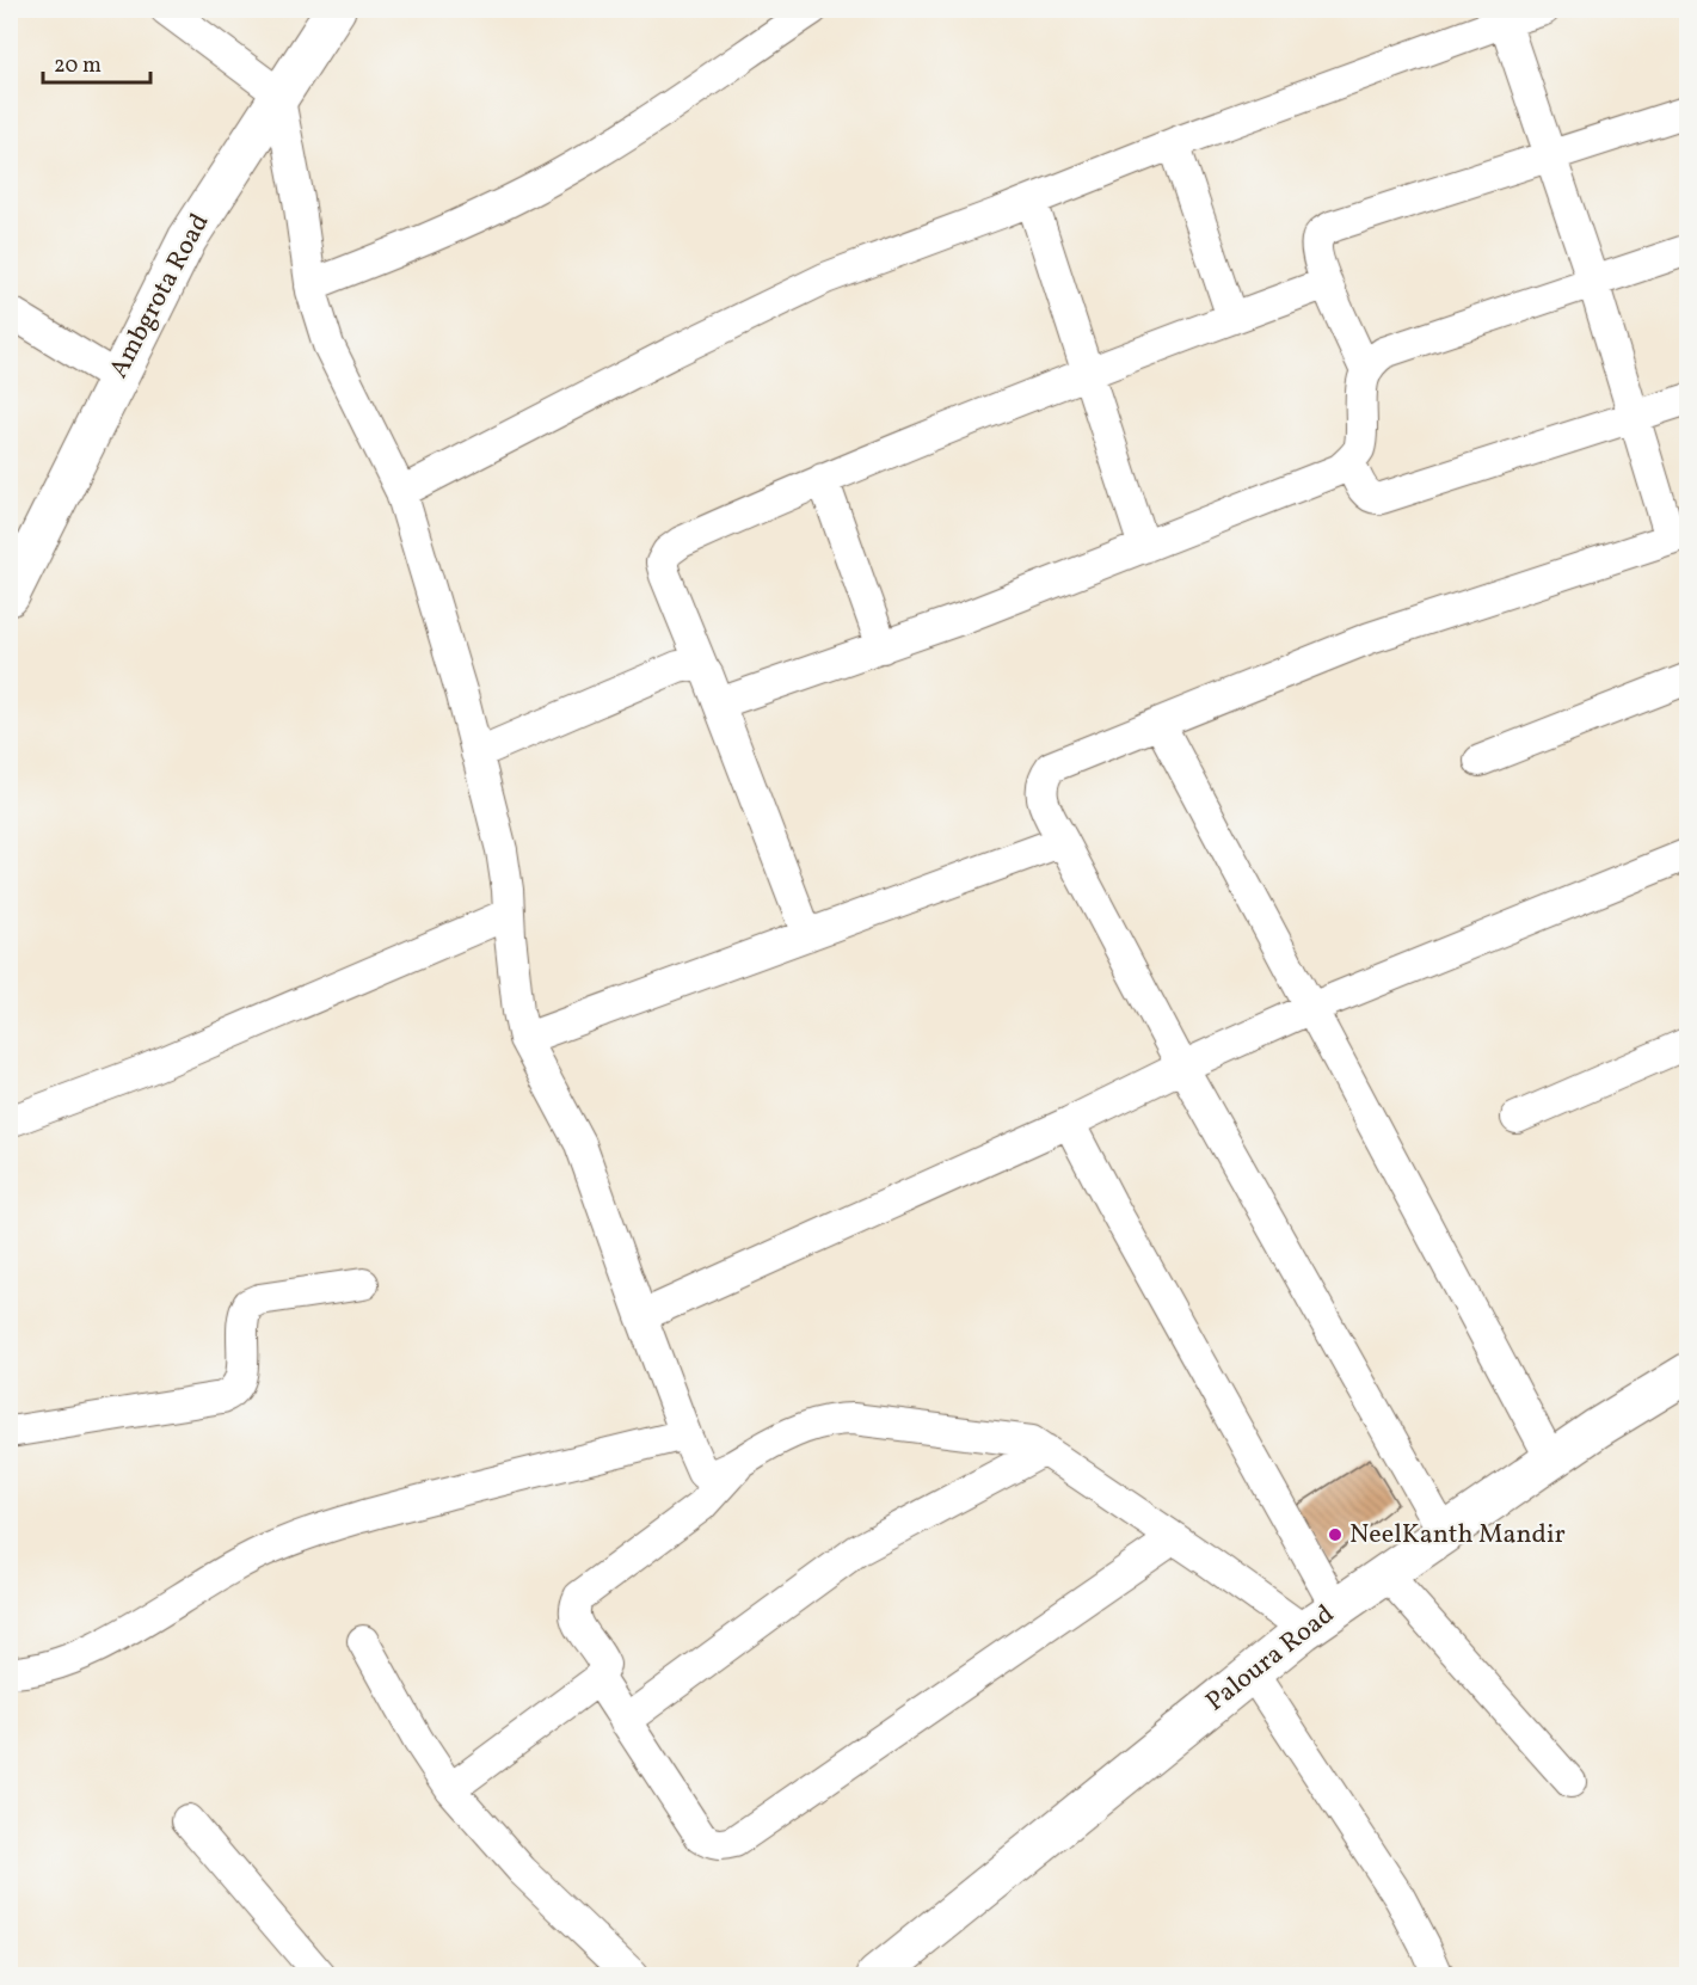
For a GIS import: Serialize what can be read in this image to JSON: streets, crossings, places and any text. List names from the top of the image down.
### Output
{
  "streets": {
    "main road": ["Ambgrota Road", "Paloura Road"]
  },
  "places": ["NeelKanth Mandir"],
  "scale_bar": "20 m"
}
